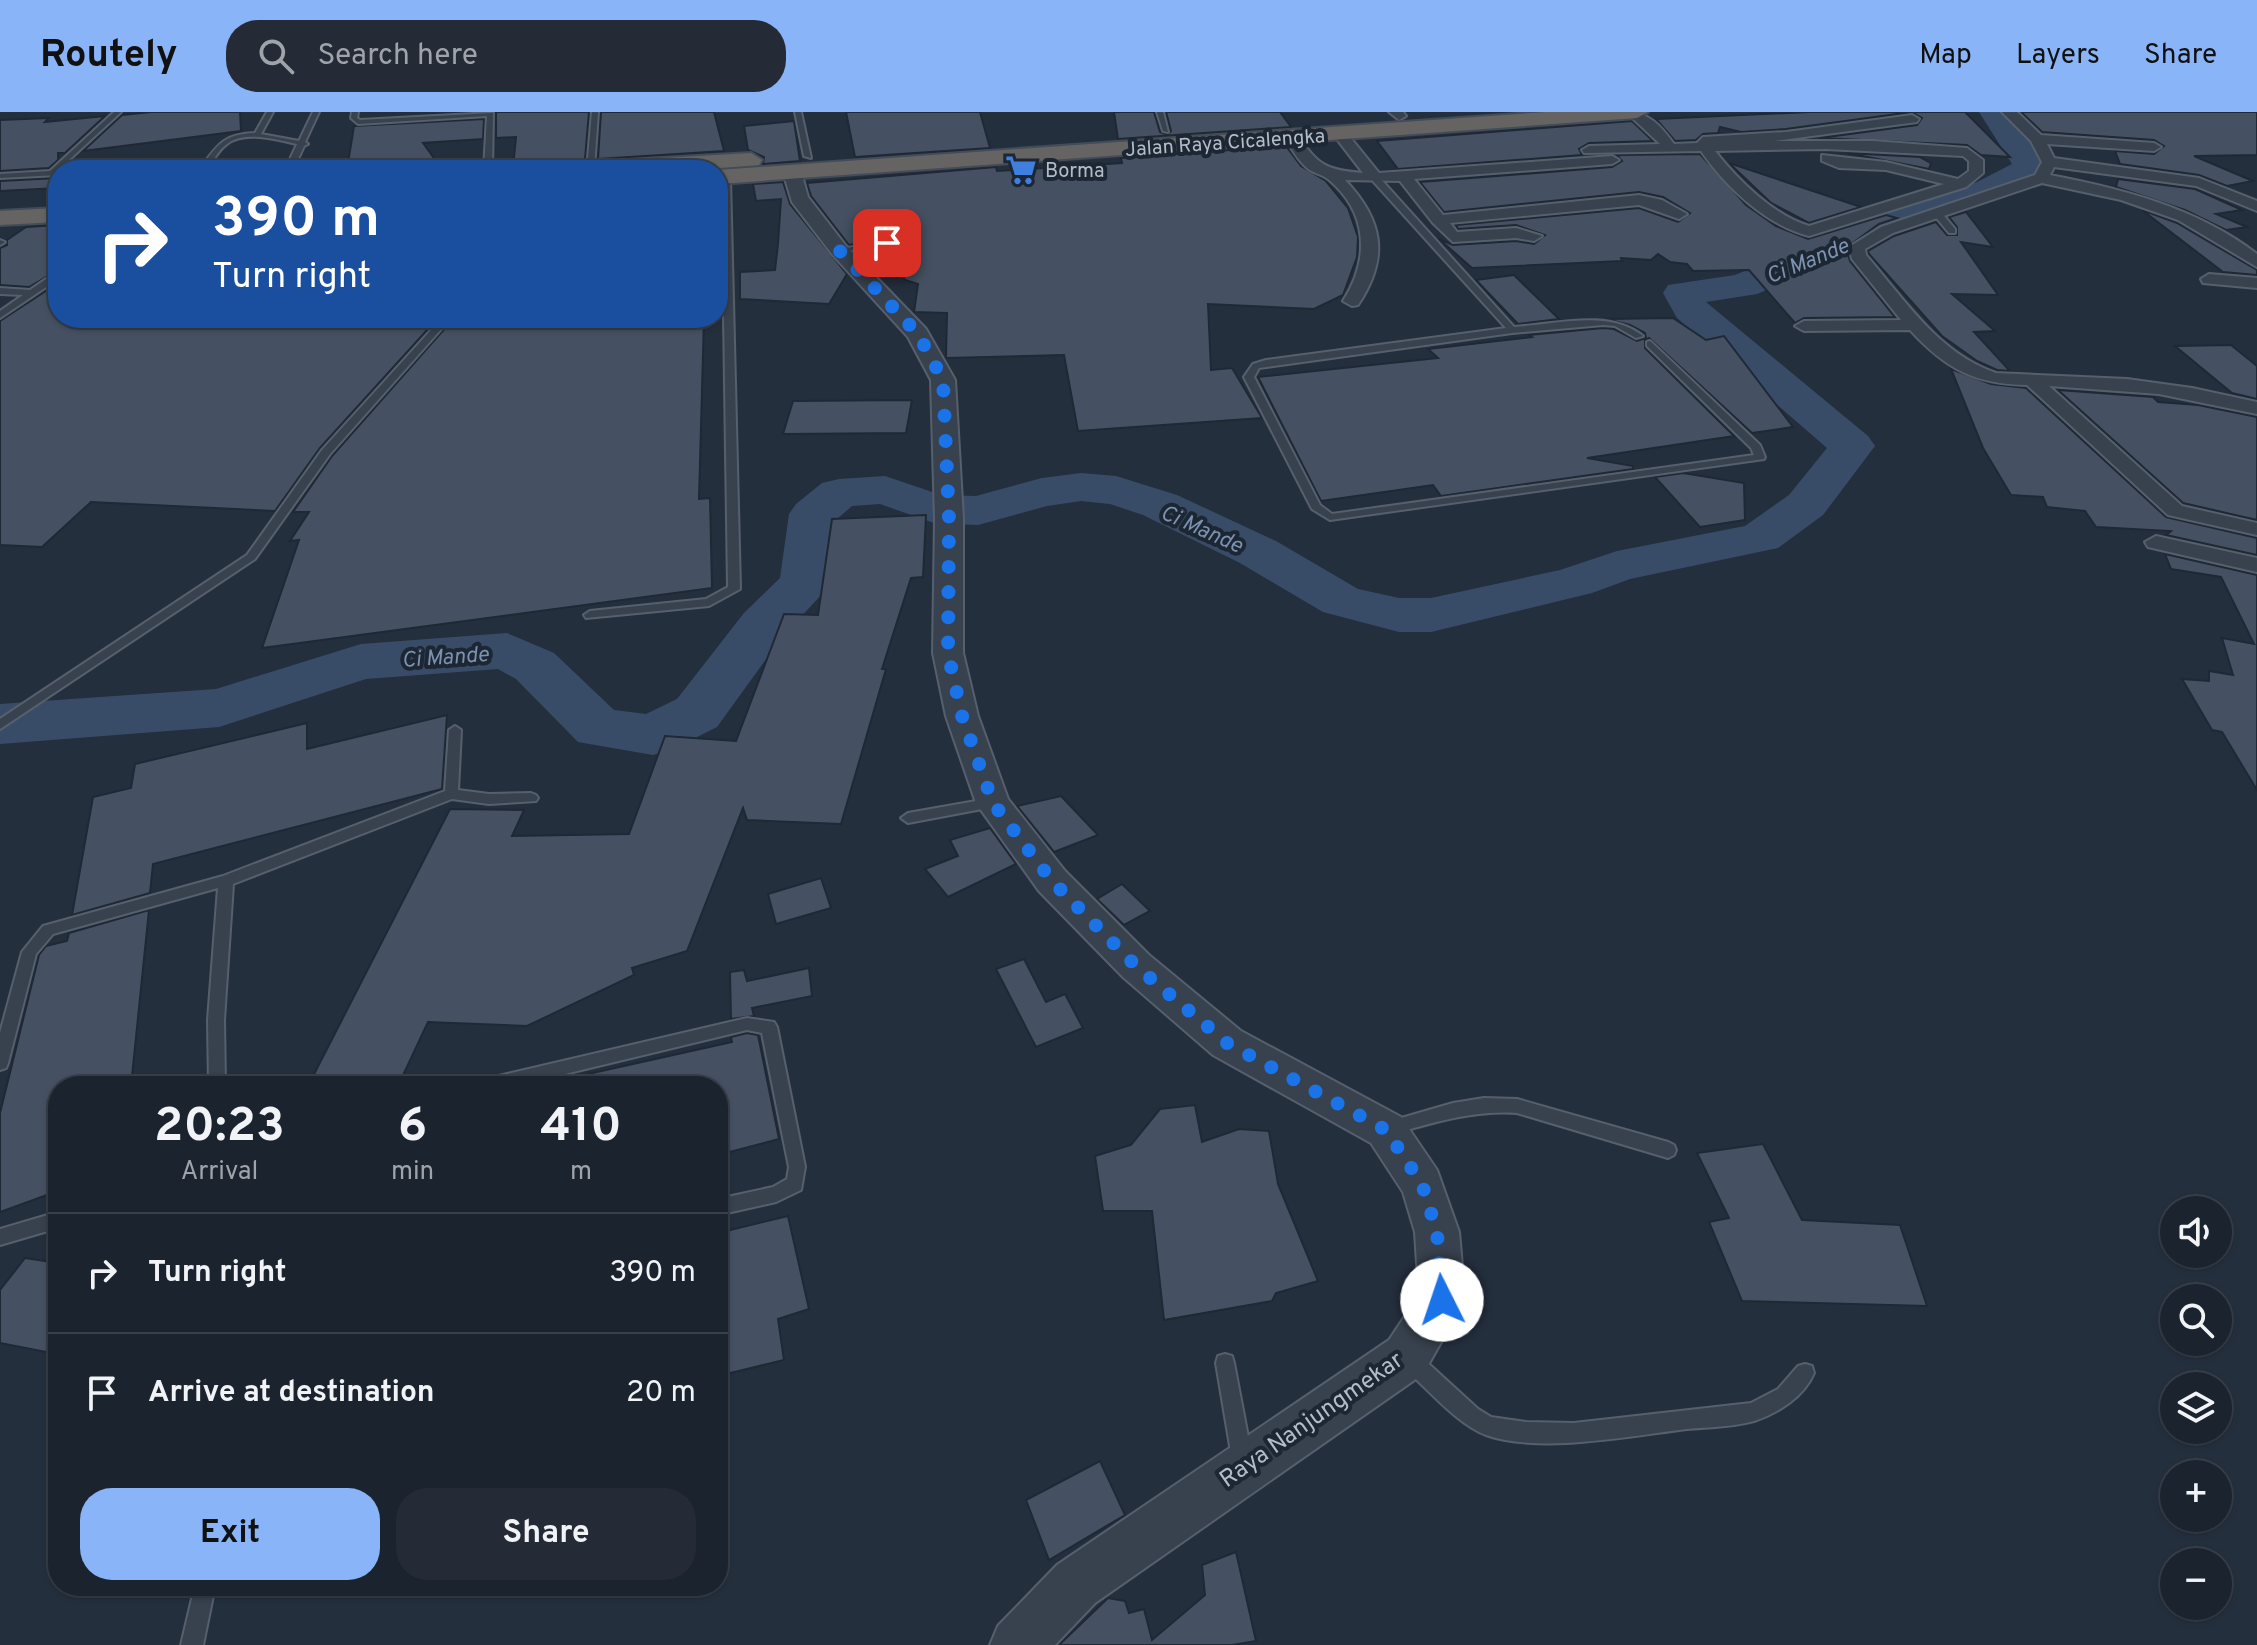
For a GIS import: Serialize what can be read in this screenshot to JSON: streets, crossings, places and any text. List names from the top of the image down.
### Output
{
  "streets": {
    "highway": ["Jalan Raya Cicalengka"],
    "street": ["Raya Nanjungmekar"]
  },
  "crossings": [
    ["Jalan Raya Cicalengka", "Raya Nanjungmekar"]
  ],
  "water": ["Ci Mande"],
  "places": {
    "supermarket": ["Borma"]
  },
  "page": {
    "header": "Routely",
    "search": "Search here",
    "nav": ["Map", "Layers", "Share"],
    "turn": ["390 m", "Turn right"],
    "eta": [
      "20:23",
      "Arrival",
      "6",
      "min",
      "410",
      "m"
    ],
    "map_buttons": ["+", "−"],
    "list": [
      {
        "name": "Turn right",
        "value": "390 m"
      },
      {
        "name": "Arrive at destination",
        "value": "20 m"
      }
    ],
    "buttons": ["Exit", "Share"]
  }
}
